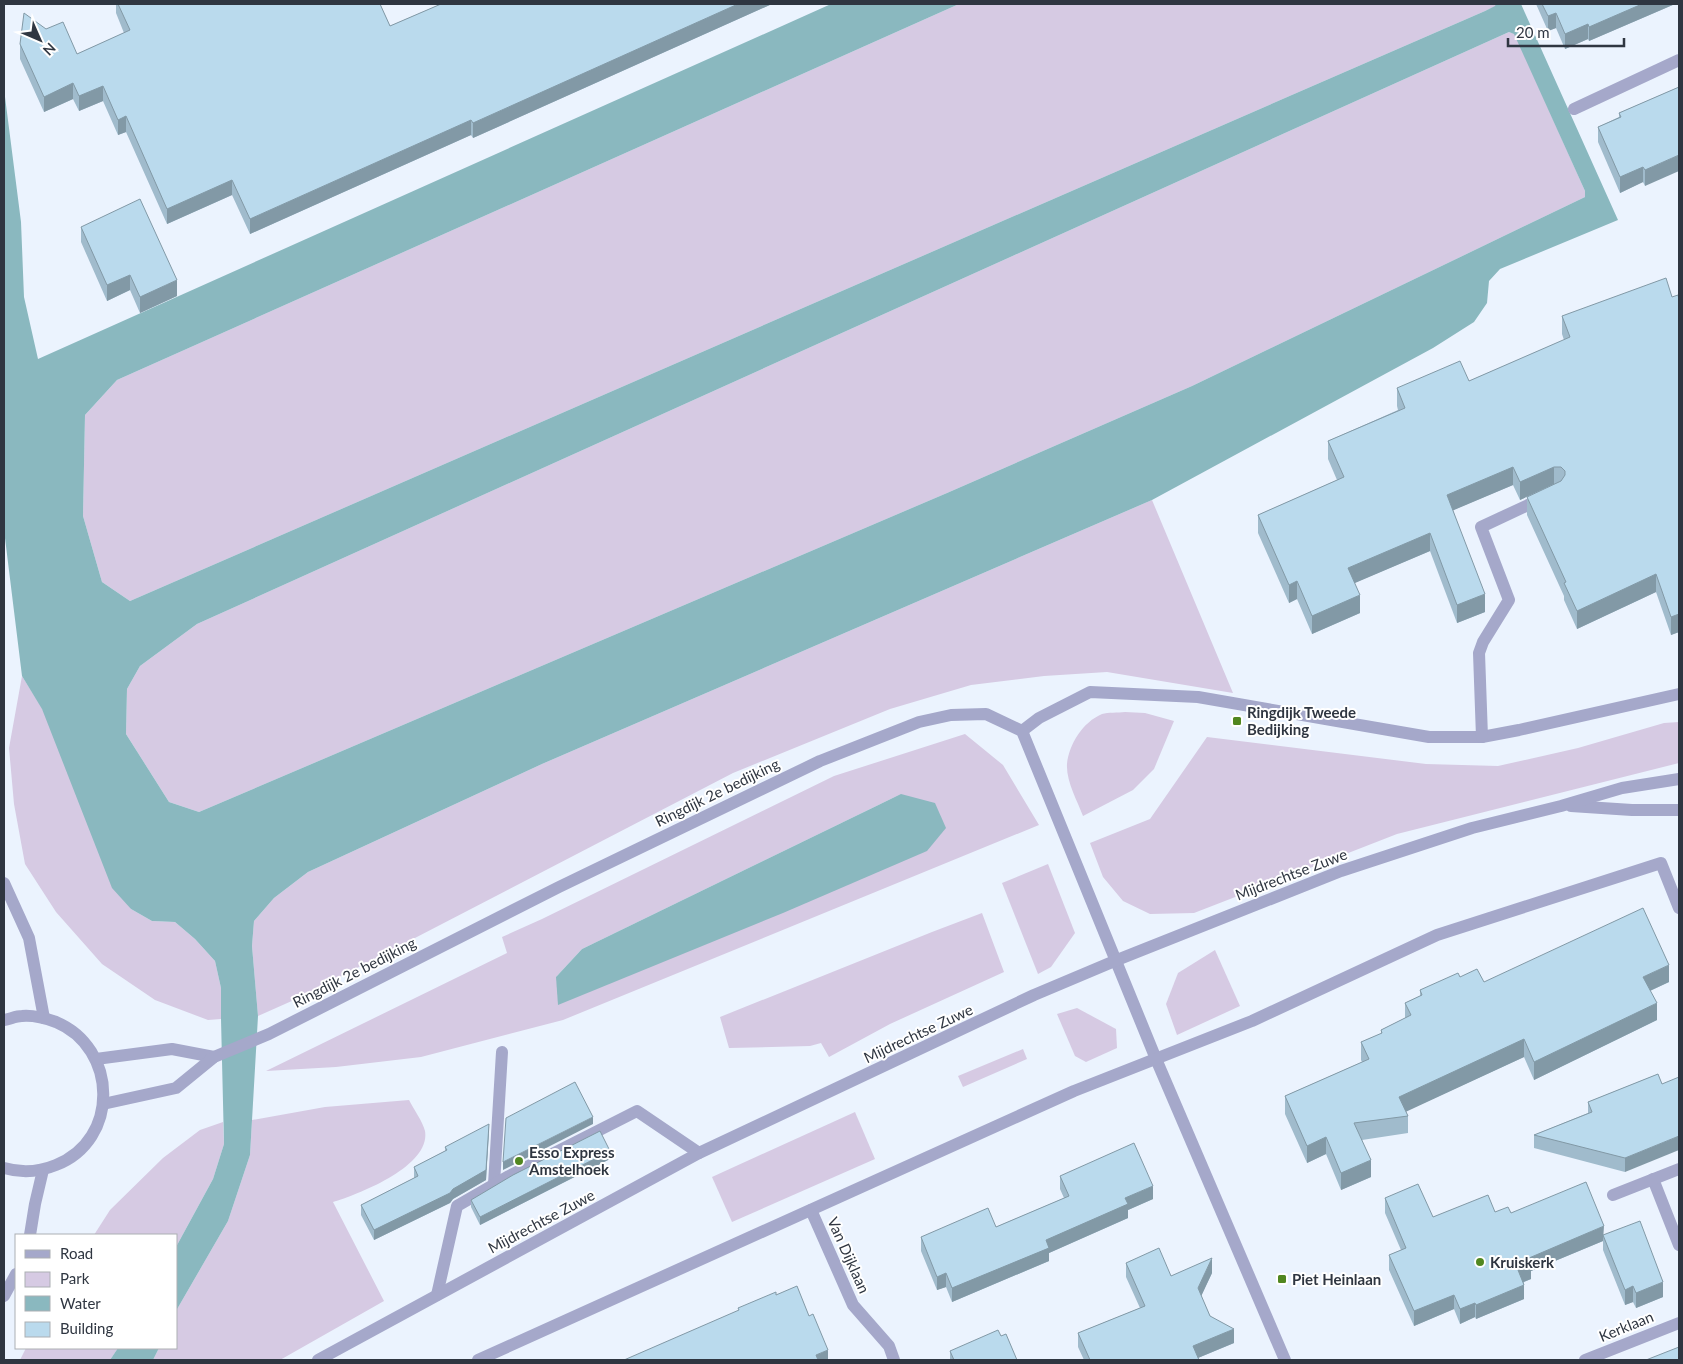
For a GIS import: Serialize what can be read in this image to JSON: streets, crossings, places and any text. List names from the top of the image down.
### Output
{
  "streets": {
    "street": [
      "Ringdijk 2e bedijking",
      "Mijdrechtse Zuwe",
      "Van Dijklaan",
      "Kerklaan"
    ]
  },
  "places": {
    "transit": ["Ringdijk Tweede Bedijking", "Piet Heinlaan"],
    "other": ["Esso Express Amstelhoek", "Kruiskerk"]
  },
  "legend": [
    "Road",
    "Park",
    "Water",
    "Building"
  ],
  "scale_bar": "20 m",
  "north": "bottom right"
}
